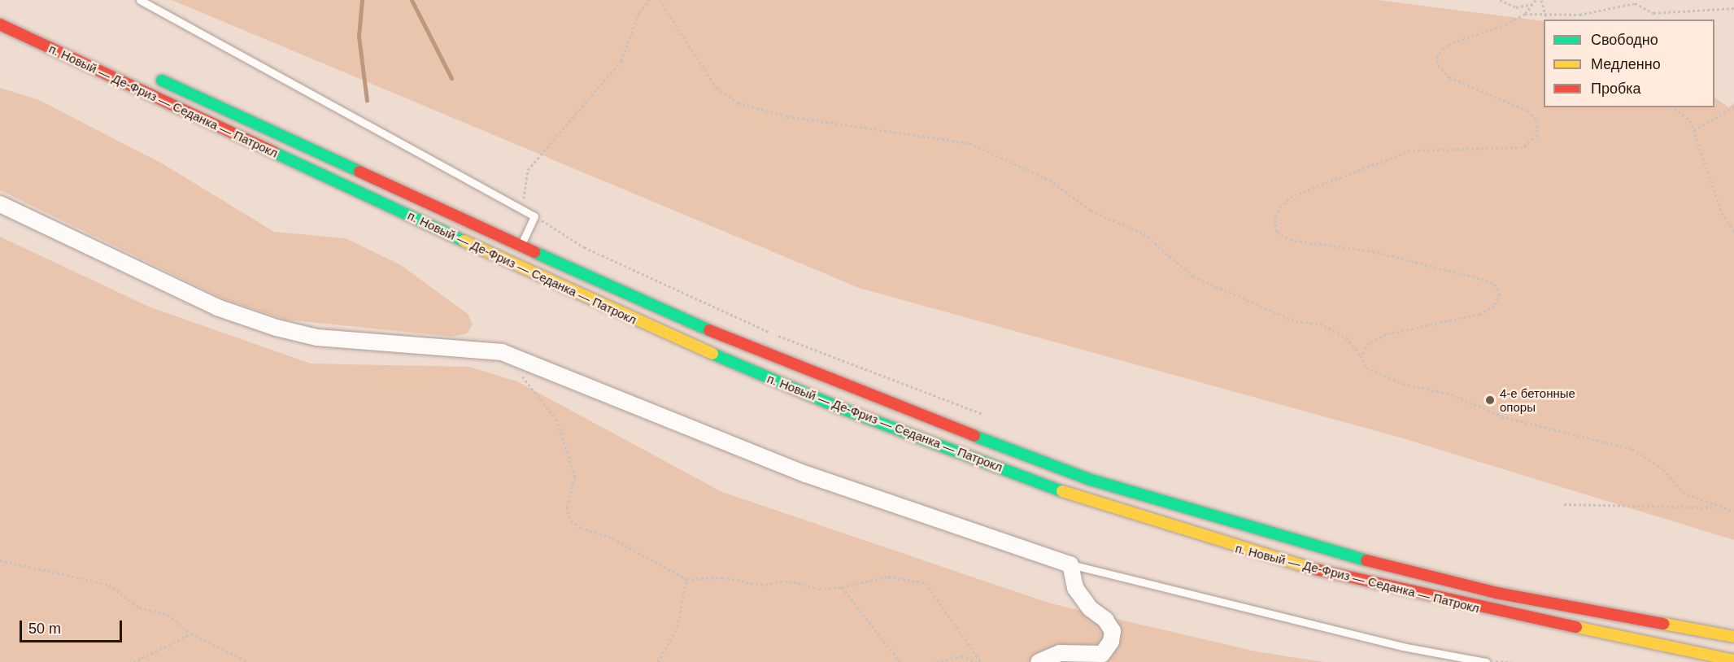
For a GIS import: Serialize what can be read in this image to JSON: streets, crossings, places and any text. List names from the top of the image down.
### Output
{
  "streets": {
    "highway": ["п. Новый — Де-Фриз — Седанка — Патрокл"]
  },
  "places": ["4-е бетонные опоры"],
  "legend": ["Свободно", "Медленно", "Пробка"],
  "scale_bar": "50 m"
}
